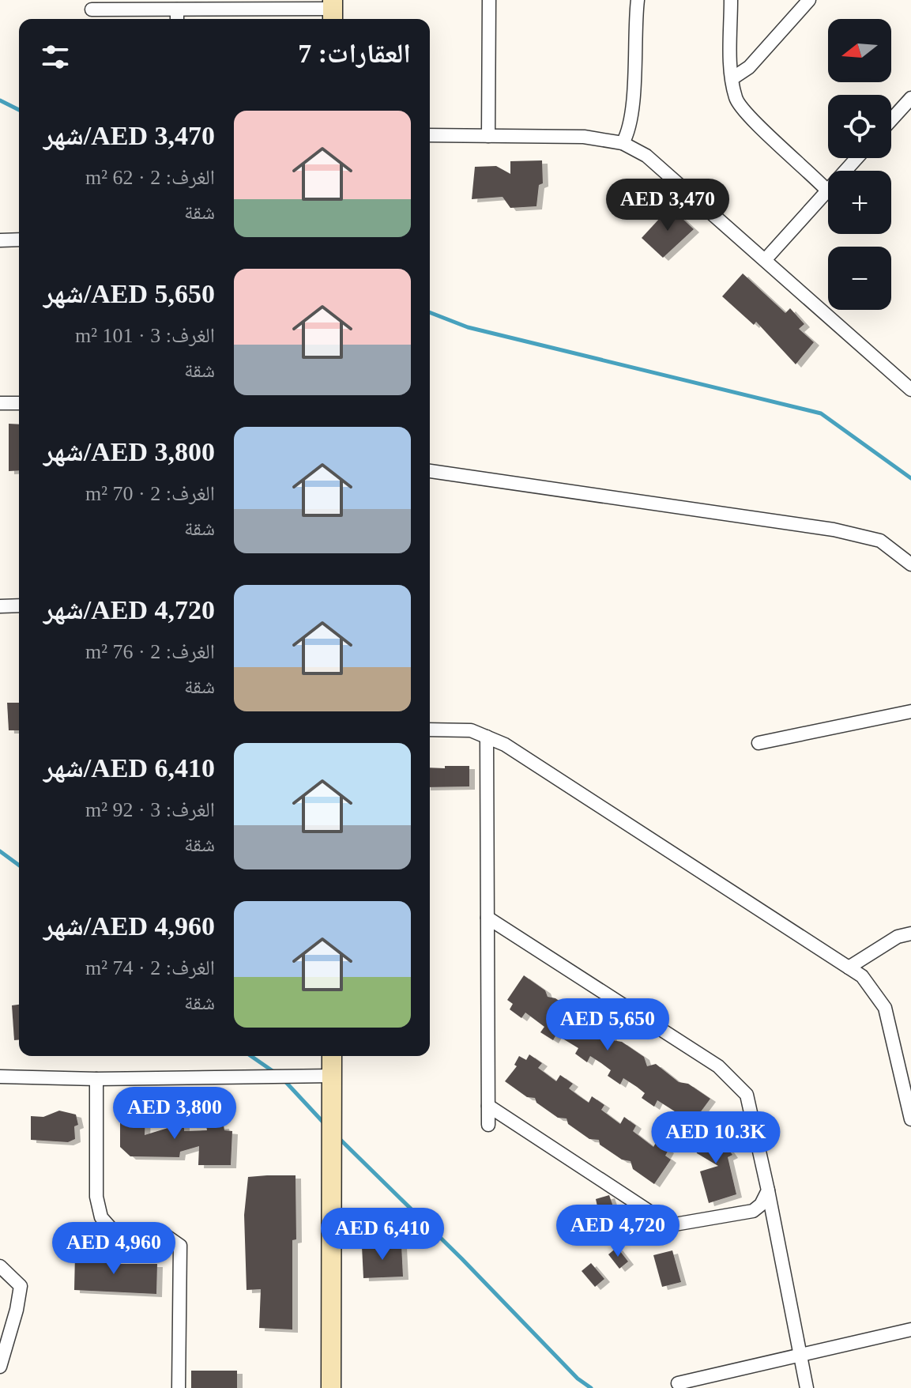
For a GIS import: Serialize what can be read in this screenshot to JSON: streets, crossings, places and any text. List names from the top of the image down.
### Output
{
  "north": "left",
  "page": {
    "map_buttons": ["+", "−"],
    "heading": "العقارات: 7",
    "list": [
      {
        "name": "AED 3,470/شهر",
        "note": "الغرف: 2 · 62 m² · شقة"
      },
      {
        "name": "AED 5,650/شهر",
        "note": "الغرف: 3 · 101 m² · شقة"
      },
      {
        "name": "AED 3,800/شهر",
        "note": "الغرف: 2 · 70 m² · شقة"
      },
      {
        "name": "AED 4,720/شهر",
        "note": "الغرف: 2 · 76 m² · شقة"
      },
      {
        "name": "AED 6,410/شهر",
        "note": "الغرف: 3 · 92 m² · شقة"
      },
      {
        "name": "AED 4,960/شهر",
        "note": "الغرف: 2 · 74 m² · شقة"
      }
    ],
    "price": [
      "AED 3,470",
      "AED 5,650",
      "AED 3,800",
      "AED 10.3K",
      "AED 4,720",
      "AED 6,410",
      "AED 4,960"
    ]
  }
}
